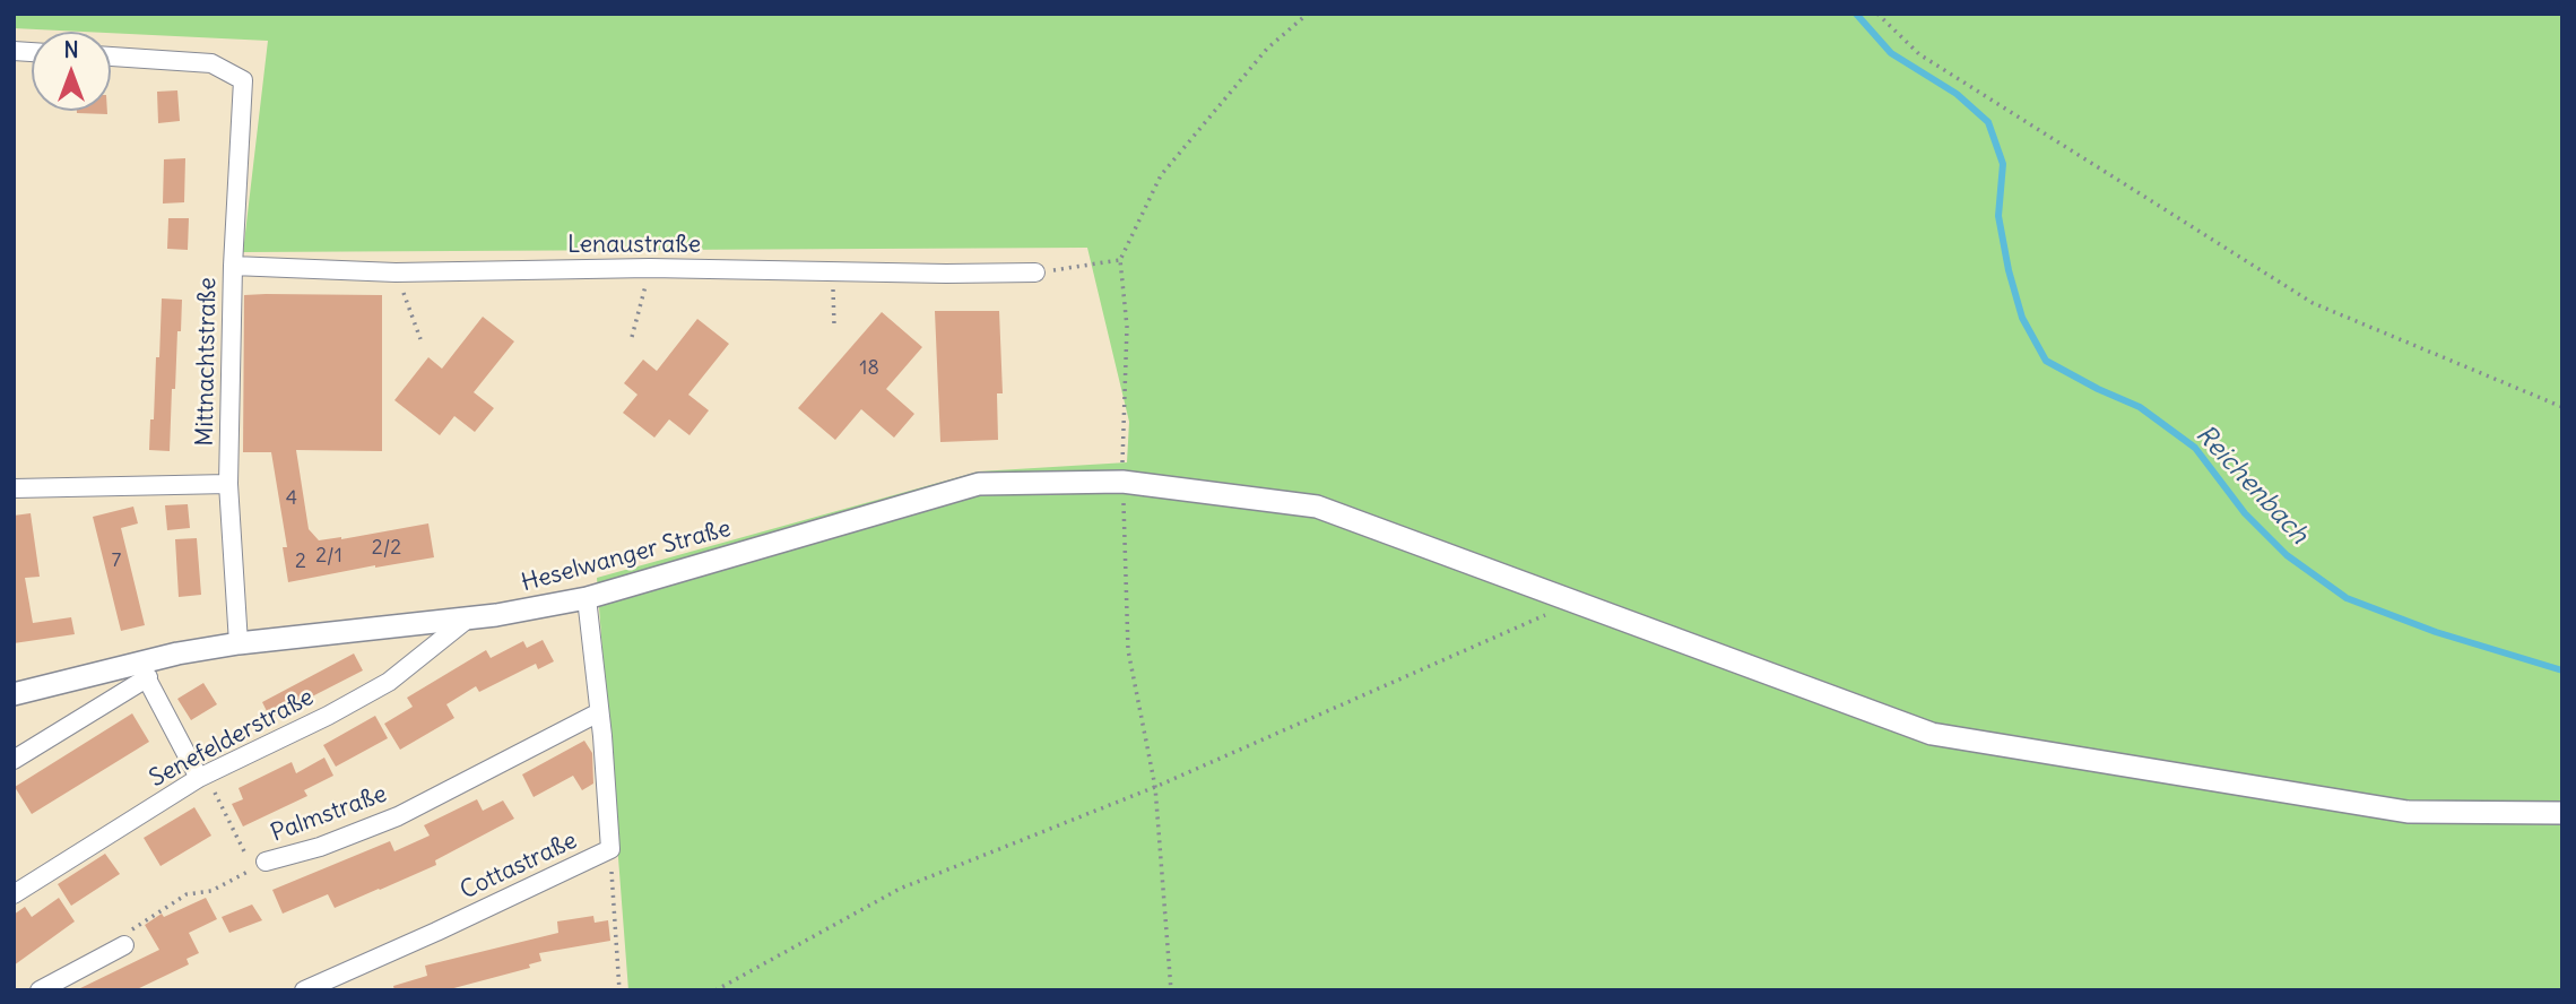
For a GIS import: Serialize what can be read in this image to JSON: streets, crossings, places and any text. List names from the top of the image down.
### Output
{
  "streets": {
    "street": [
      "Lenaustraße",
      "Mittnachtstraße",
      "Heselwanger Straße",
      "Senefelderstraße",
      "Palmstraße",
      "Cottastraße"
    ]
  },
  "crossings": [
    ["Lenaustraße", "Mittnachtstraße"],
    ["Mittnachtstraße", "Heselwanger Straße"],
    ["Heselwanger Straße", "Senefelderstraße"],
    ["Heselwanger Straße", "Cottastraße"],
    ["Palmstraße", "Cottastraße"]
  ],
  "water": ["Reichenbach"],
  "house_numbers": [
    "18",
    "4",
    "2/2",
    "2/1",
    "7",
    "2"
  ],
  "north": "top"
}
